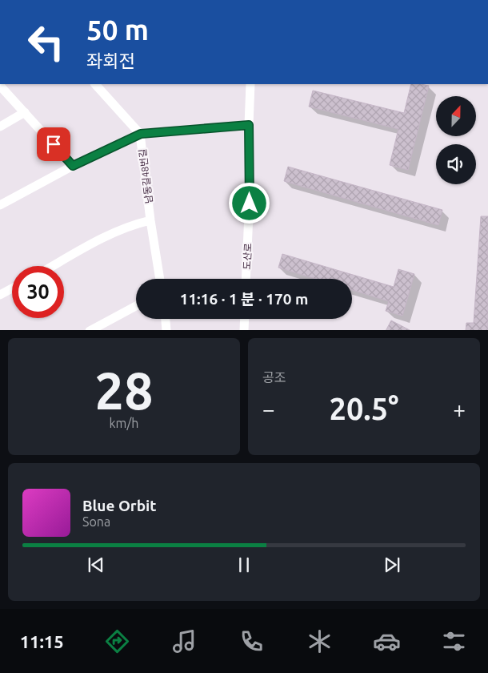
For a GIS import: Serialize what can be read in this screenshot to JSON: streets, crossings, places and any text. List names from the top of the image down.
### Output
{
  "streets": {
    "street": ["남동길48번길", "도산로"]
  },
  "north": "top",
  "page": {
    "turn": ["50 m", "좌회전"],
    "limit": "30",
    "trip": "11:16 · 1 분 · 170 m",
    "tile": [
      ["28", "km/h"],
      "공조"
    ],
    "heat": ["−", "20.5°", "+"],
    "song": ["Blue Orbit", "Sona"],
    "tabs": "11:15"
  }
}
